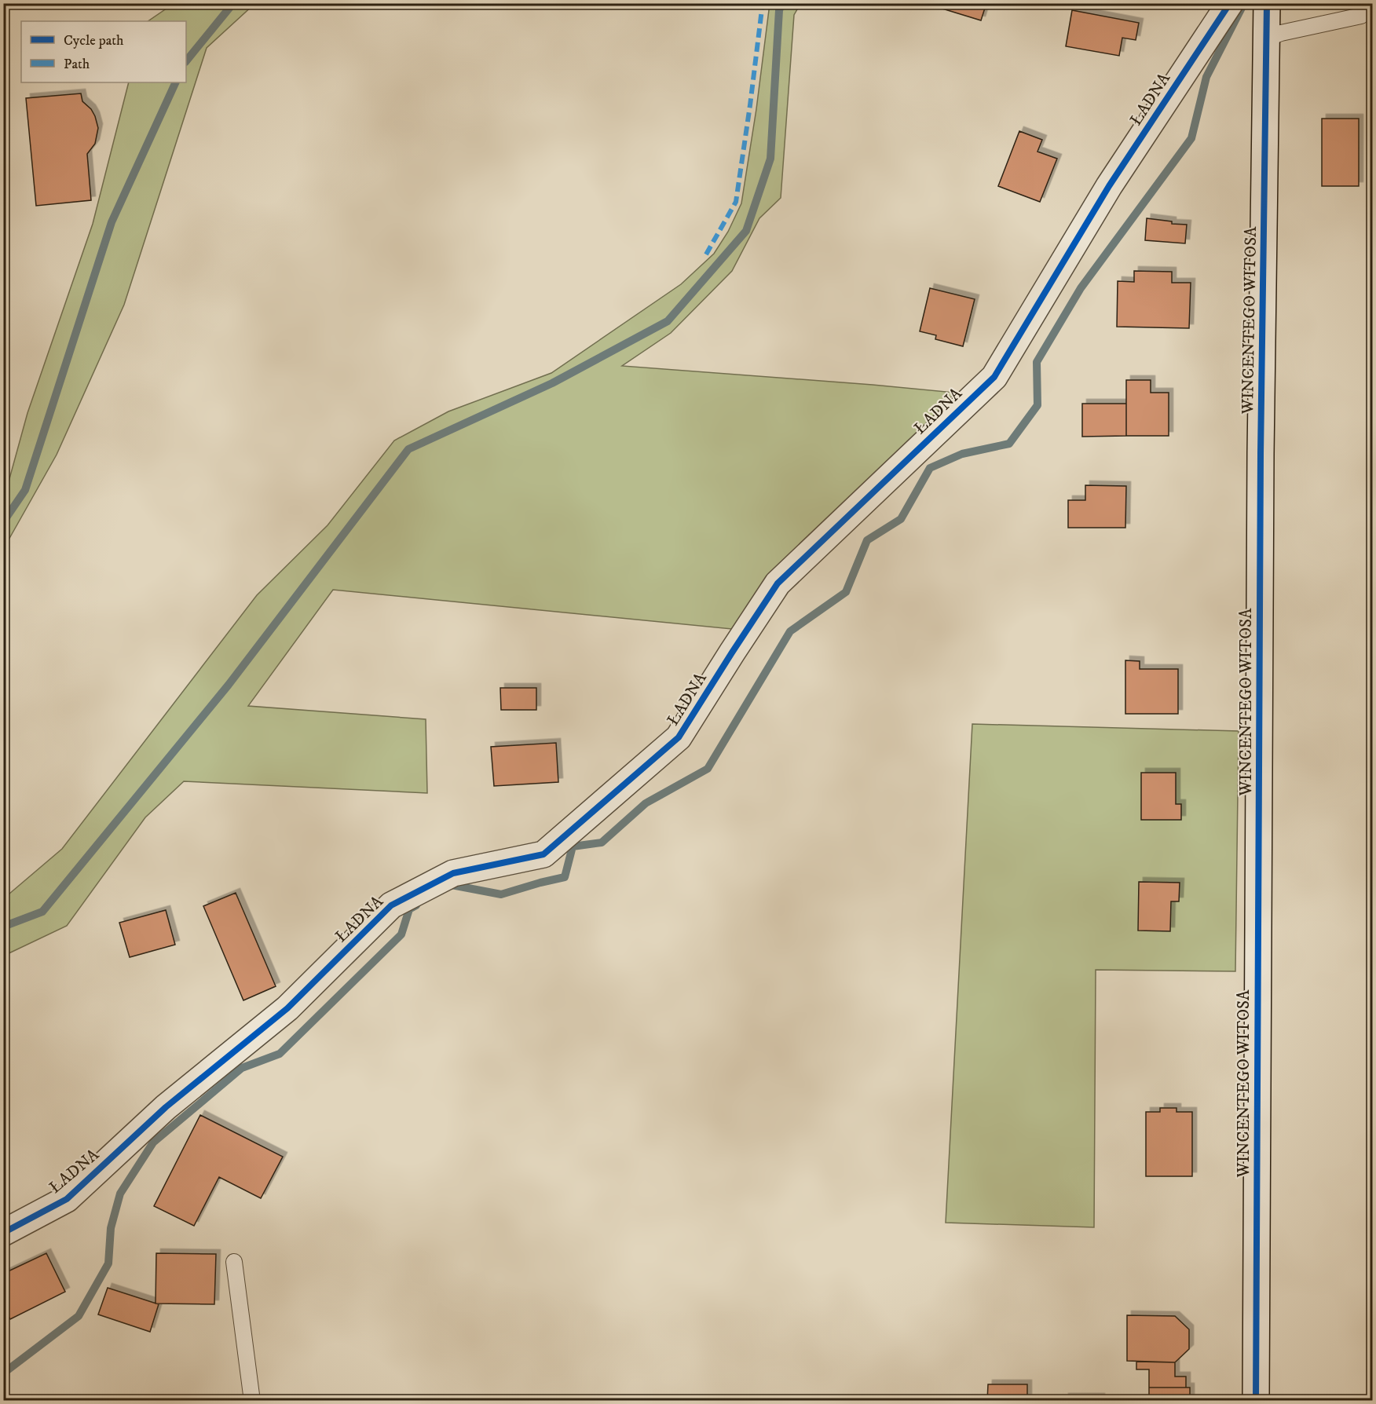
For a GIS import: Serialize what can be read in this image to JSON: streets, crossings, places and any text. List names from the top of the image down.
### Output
{
  "streets": {
    "street": ["ŁADNA", "WINCENTEGO WITOSA"]
  },
  "legend": ["Cycle path", "Path"]
}
